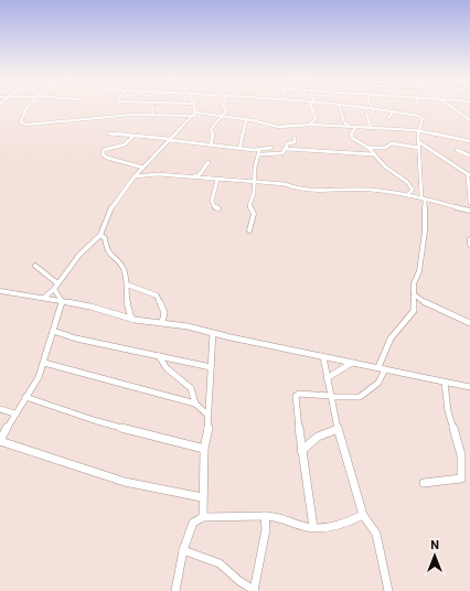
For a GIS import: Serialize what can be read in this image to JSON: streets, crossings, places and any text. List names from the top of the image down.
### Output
{
  "north": "top"
}
